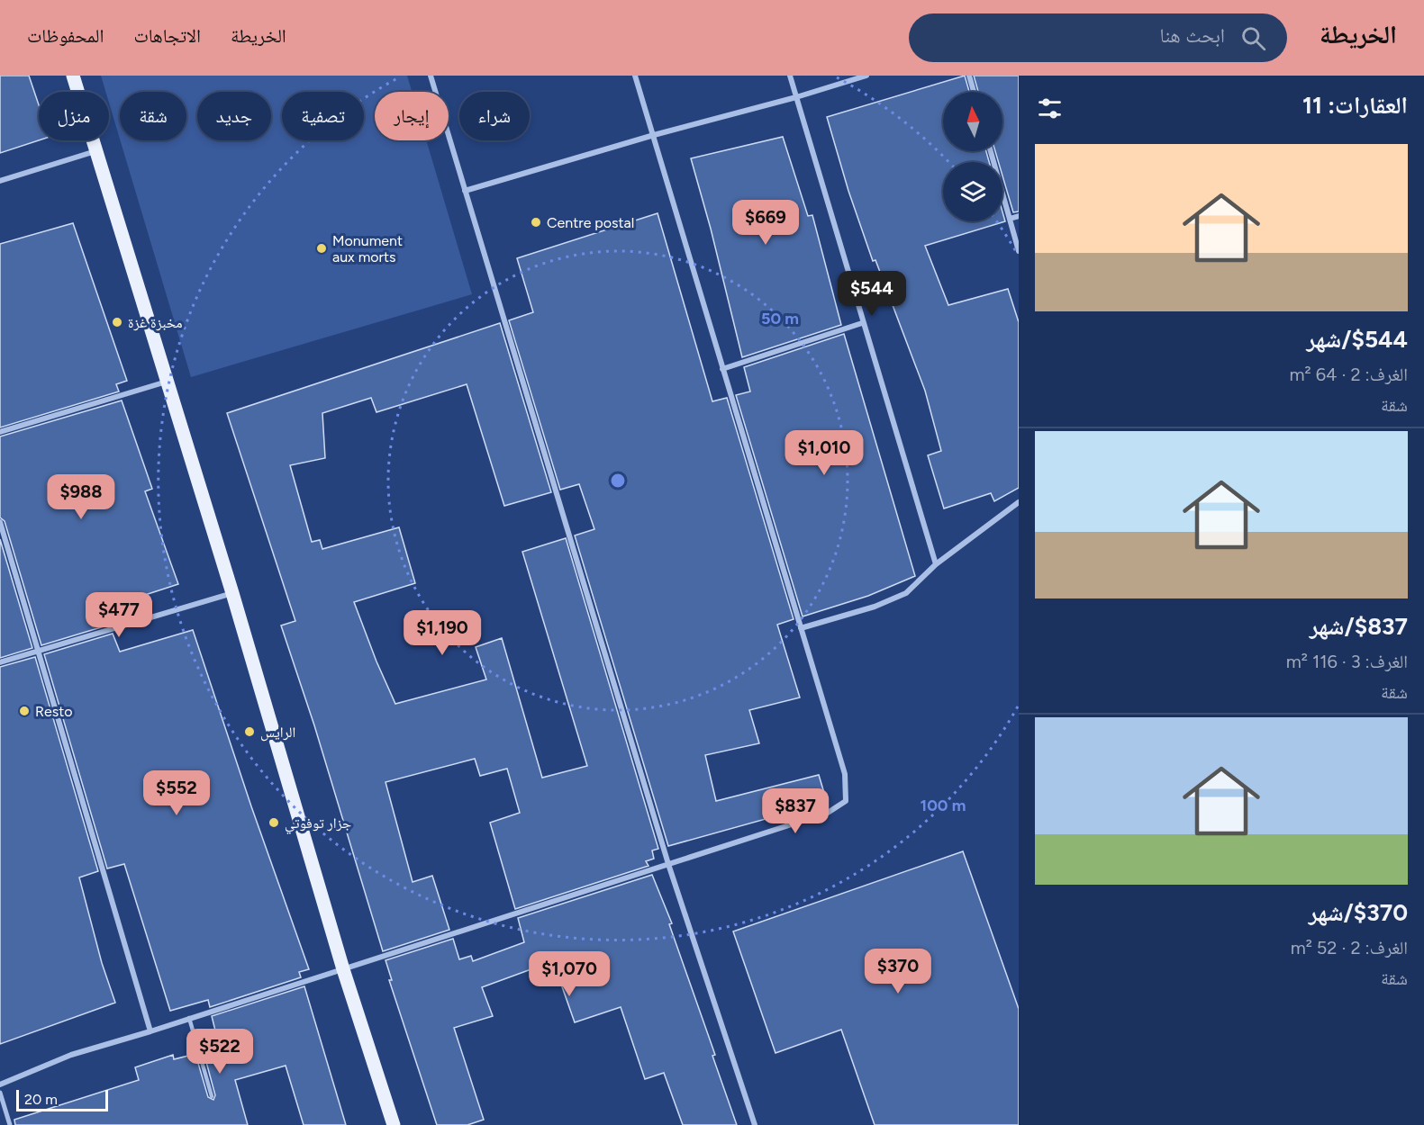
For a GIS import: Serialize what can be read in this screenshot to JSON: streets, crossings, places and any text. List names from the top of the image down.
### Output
{
  "places": [
    "Centre postal",
    "Monument aux morts",
    "مخبزة غزة",
    "Resto",
    "الرايس",
    "جزار توفوتي"
  ],
  "scale_bar": "20 m",
  "north": "top",
  "page": {
    "header": "الخريطة",
    "search": "ابحث هنا",
    "nav": ["الخريطة", "الاتجاهات", "المحفوظات"],
    "heading": "العقارات: 11",
    "chip": [
      "شراء",
      "إيجار",
      "تصفية",
      "جديد",
      "شقة",
      "منزل"
    ],
    "list": [
      {
        "name": "$544/شهر",
        "note": "الغرف: 2 · 64 m² · شقة"
      },
      {
        "name": "$837/شهر",
        "note": "الغرف: 3 · 116 m² · شقة"
      },
      {
        "name": "$370/شهر",
        "note": "الغرف: 2 · 52 m² · شقة"
      }
    ],
    "price": [
      "$669",
      "$544",
      "$1,010",
      "$988",
      "$477",
      "$1,190",
      "$552",
      "$837",
      "$370",
      "$1,070",
      "$522"
    ],
    "scale": "20 m"
  },
  "rings": ["50 m", "100 m"]
}
